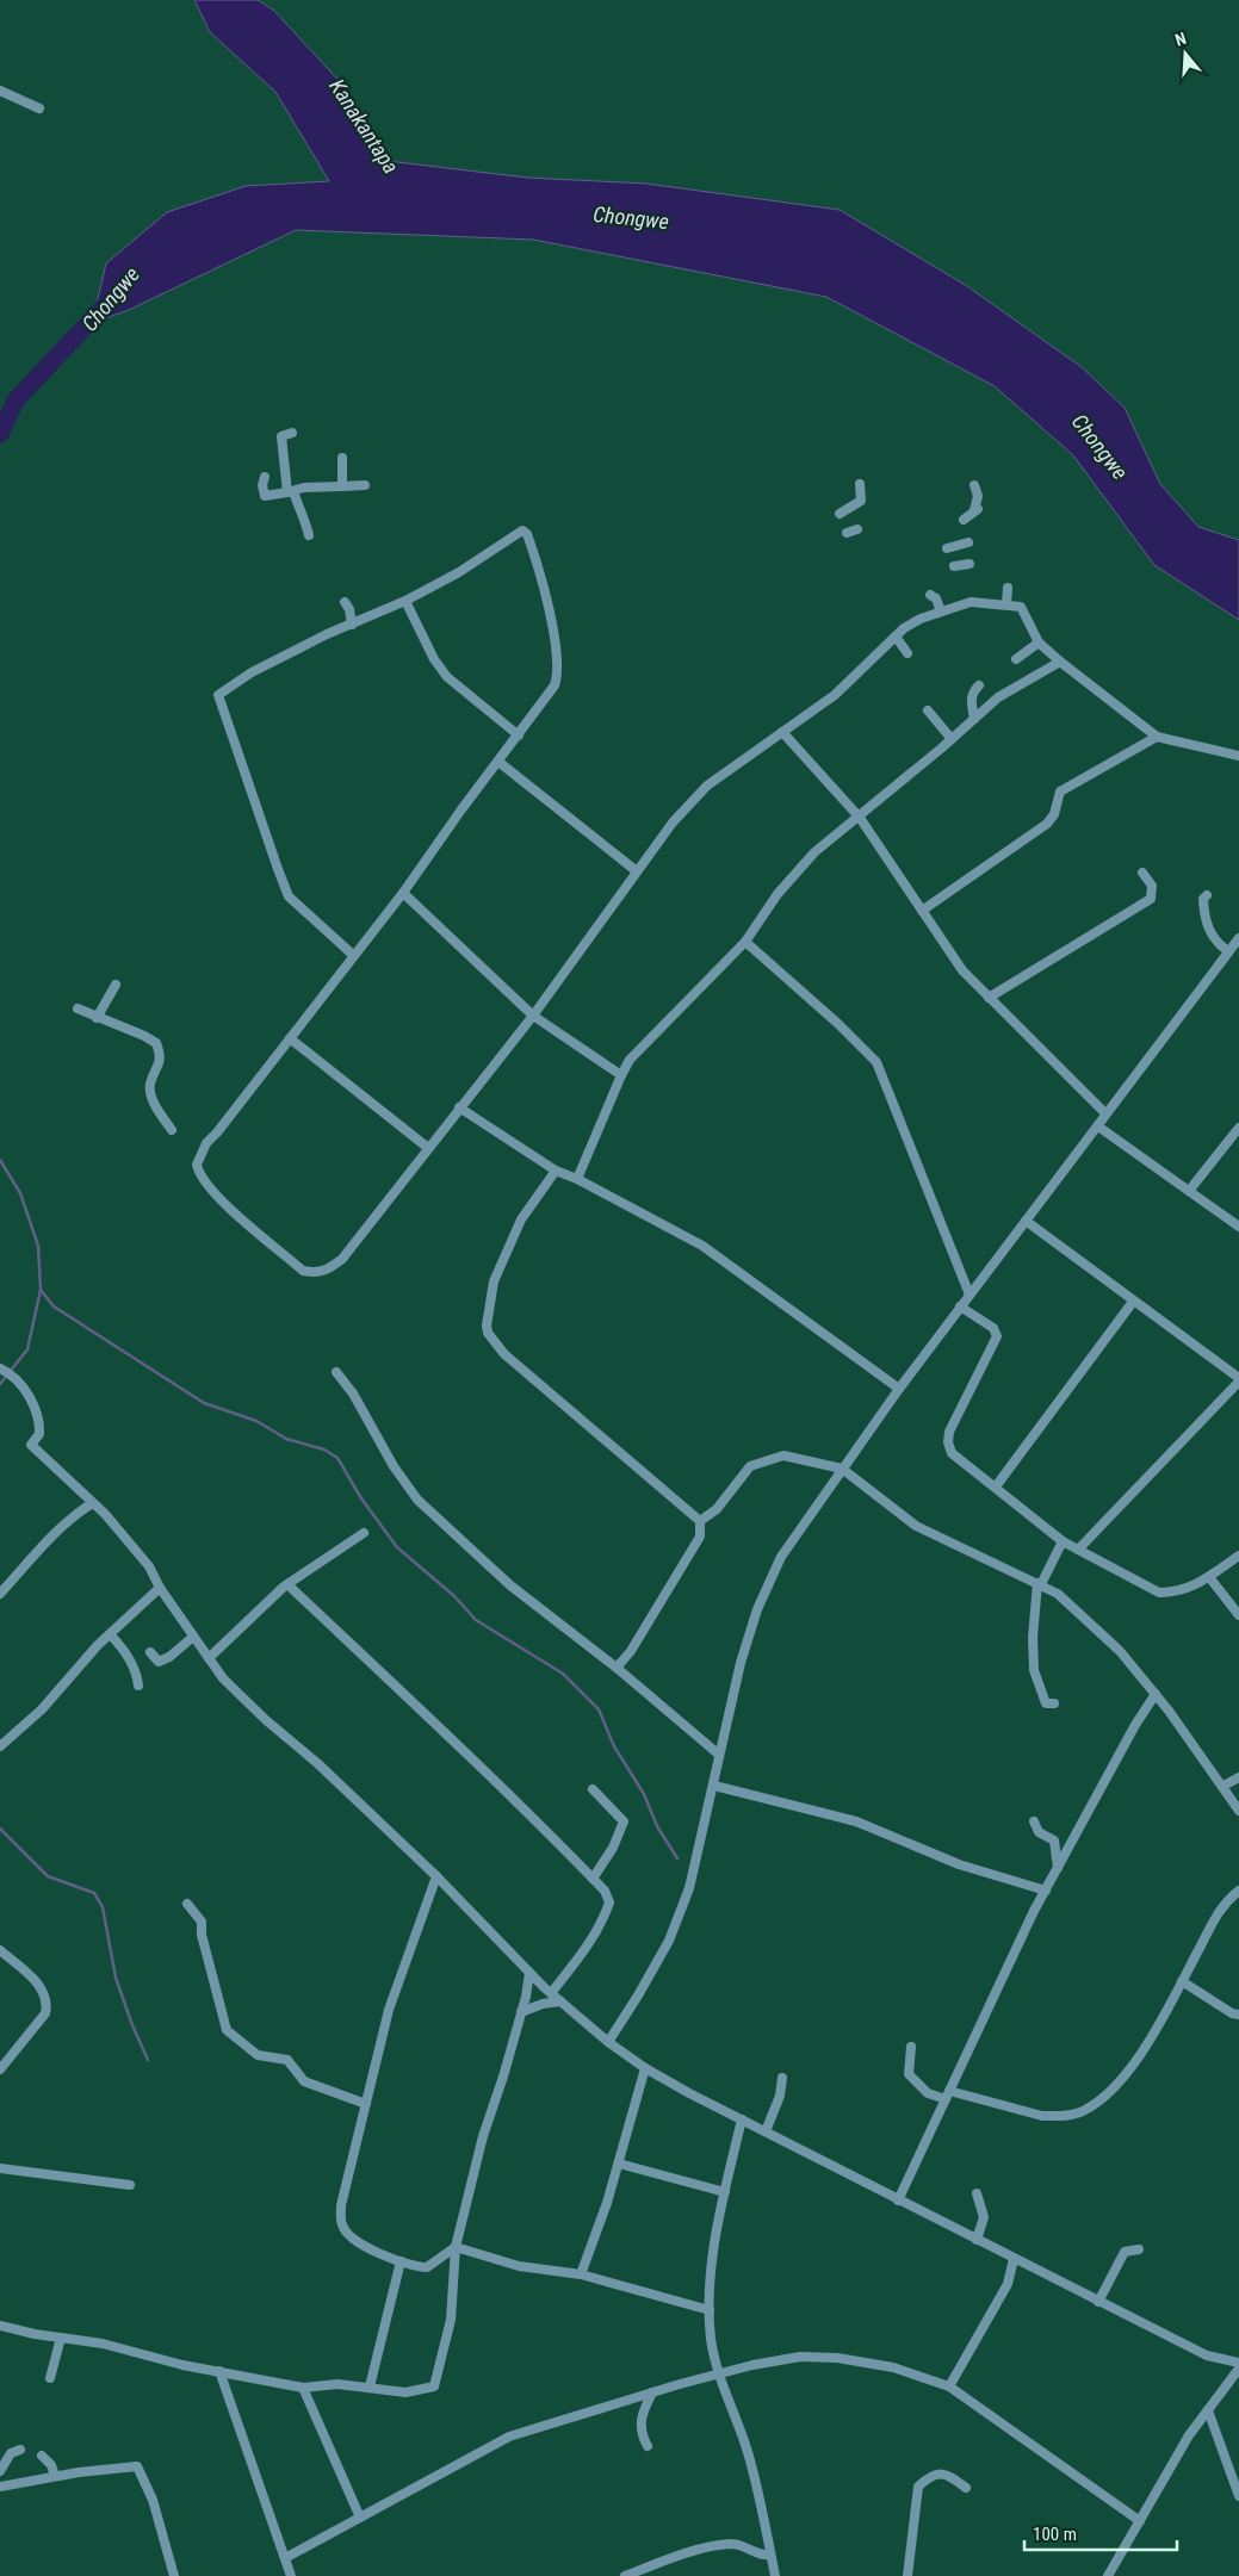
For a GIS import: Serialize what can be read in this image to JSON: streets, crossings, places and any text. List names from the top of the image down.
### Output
{
  "water": ["Kanakantapa", "Chongwe"],
  "scale_bar": "100 m",
  "north": "top"
}
